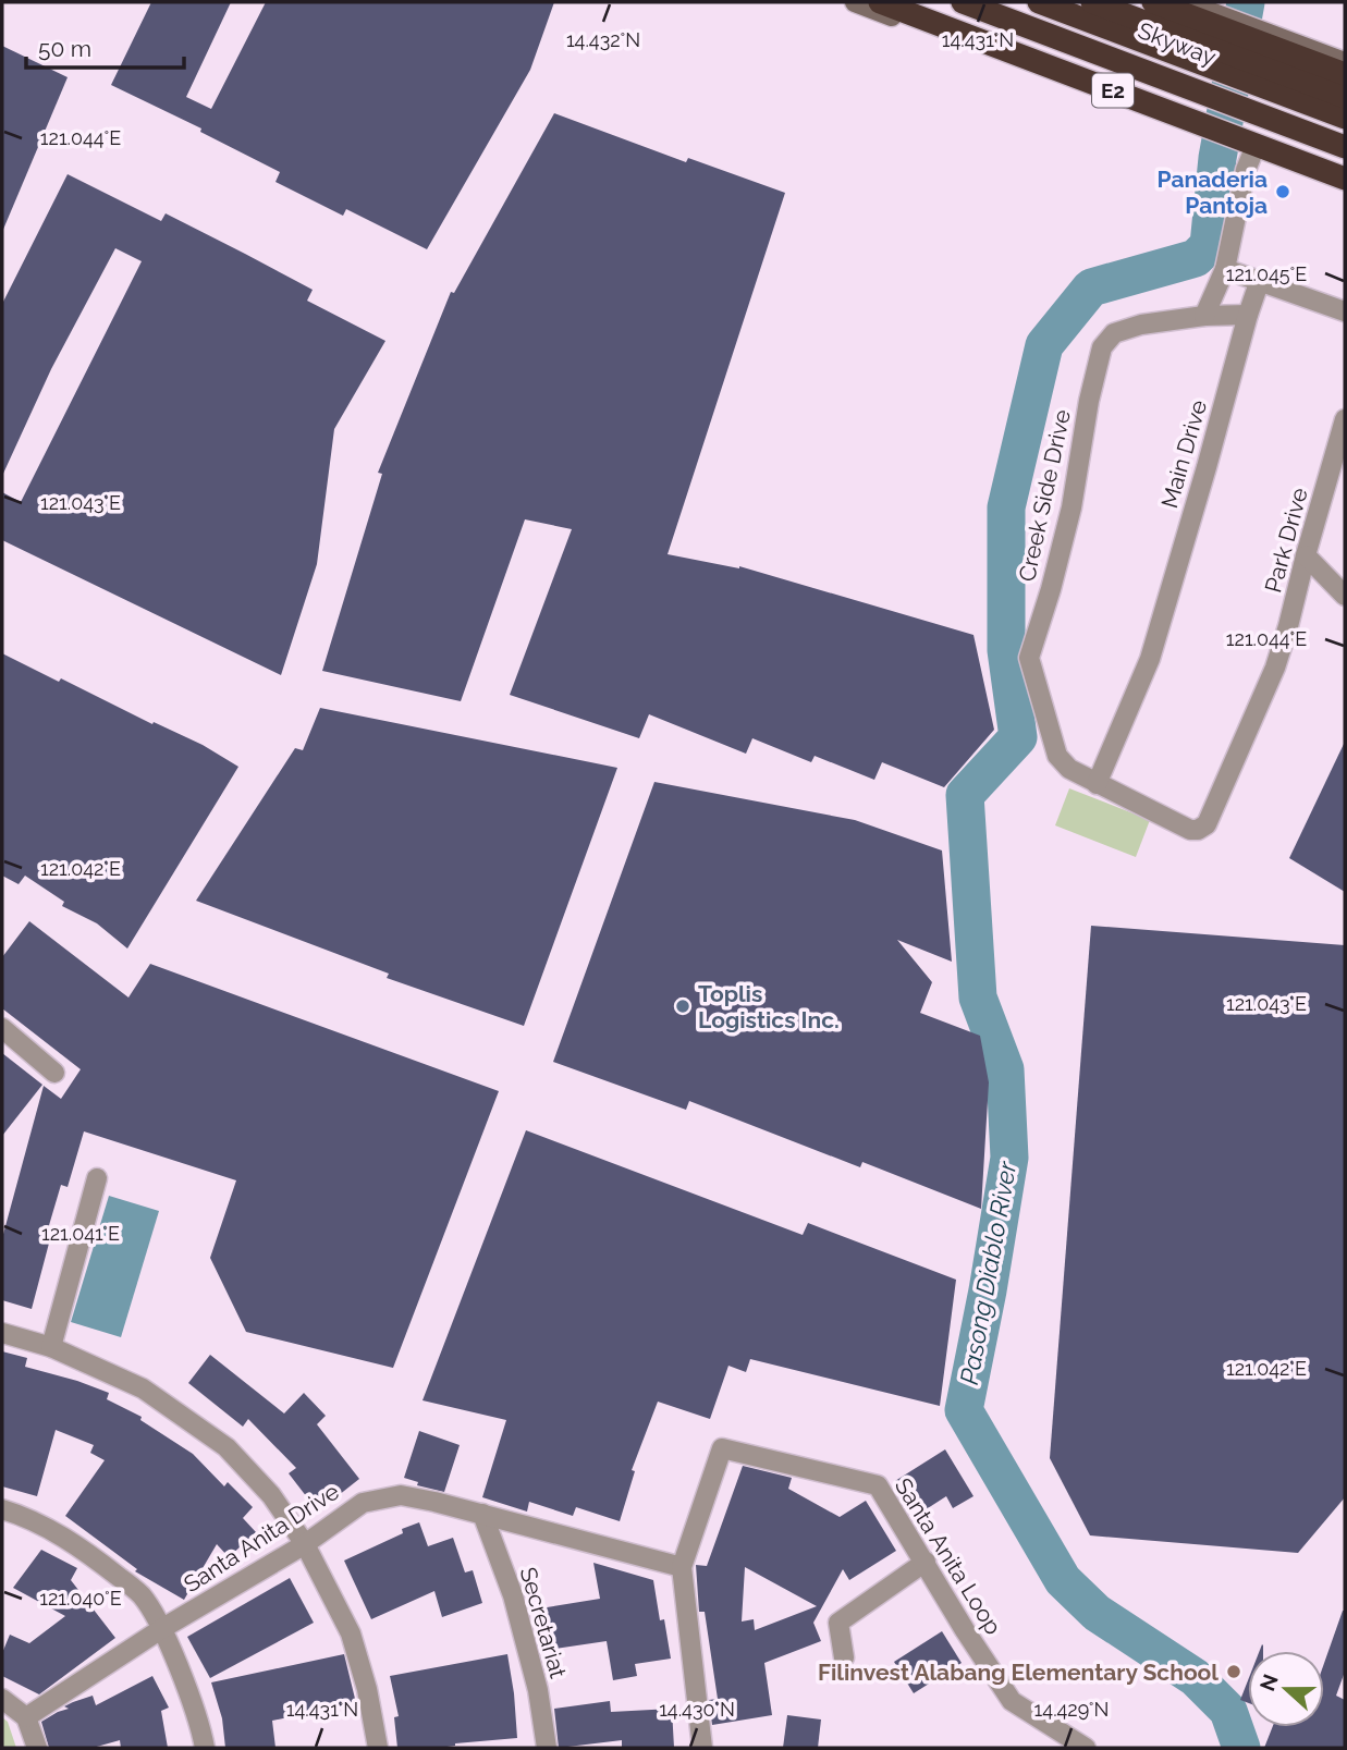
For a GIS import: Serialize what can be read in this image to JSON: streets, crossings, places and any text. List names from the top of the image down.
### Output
{
  "streets": {
    "highway": ["Skyway", "E2"],
    "street": [
      "Main Drive",
      "Creek Side Drive",
      "Park Drive",
      "Santa Anita Drive",
      "Santa Anita Loop",
      "Secretariat"
    ]
  },
  "crossings": [
    ["Main Drive", "Creek Side Drive"],
    ["Creek Side Drive", "Park Drive"],
    ["Santa Anita Drive", "Santa Anita Loop"],
    ["Santa Anita Drive", "Secretariat"]
  ],
  "water": ["Pasong Diablo River"],
  "places": ["Panaderia Pantoja", "Toplis Logistics Inc.", "Filinvest Alabang Elementary School"],
  "scale_bar": "50 m",
  "north": "left",
  "coordinates": [
    "14.432°N",
    "14.431°N",
    "121.044°E",
    "121.045°E",
    "121.043°E",
    "121.042°E",
    "121.041°E",
    "121.040°E",
    "14.430°N",
    "14.429°N"
  ]
}
